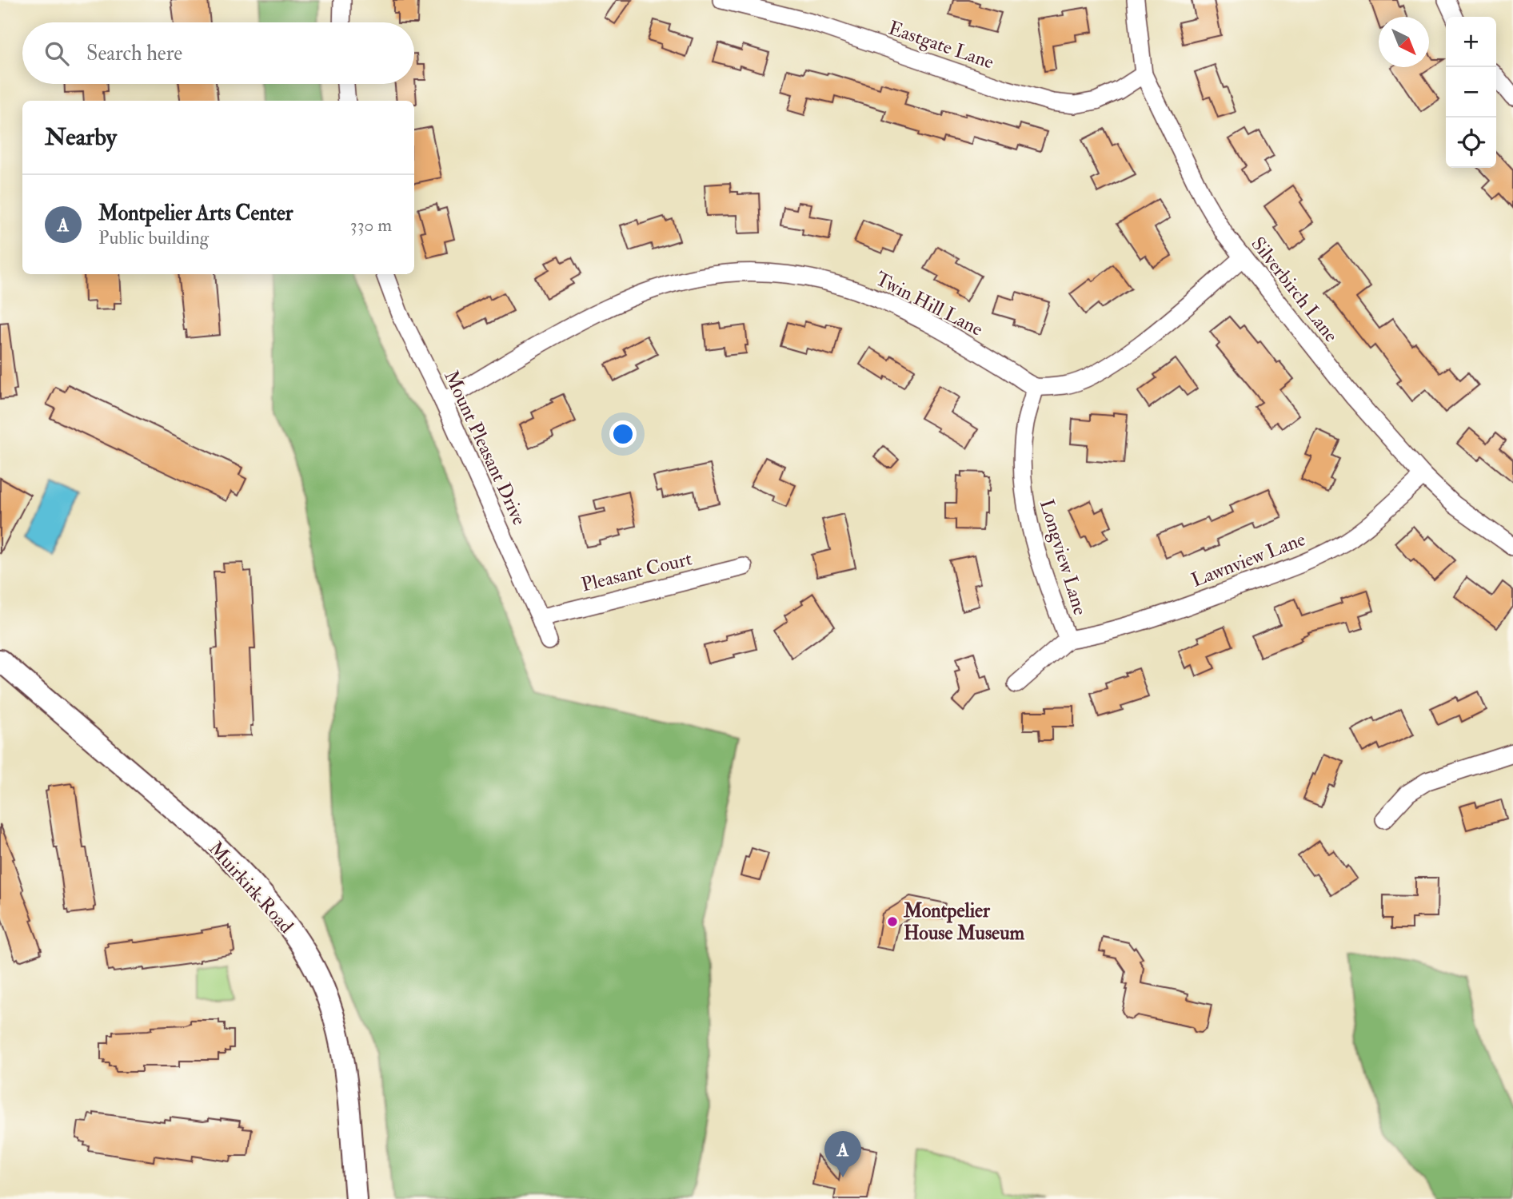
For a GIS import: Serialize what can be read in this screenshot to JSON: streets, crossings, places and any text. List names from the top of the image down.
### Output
{
  "streets": {
    "main road": ["Muirkirk Road"],
    "street": [
      "Eastgate Lane",
      "Silverbirch Lane",
      "Twin Hill Lane",
      "Mount Pleasant Drive",
      "Longview Lane",
      "Lawnview Lane",
      "Pleasant Court"
    ]
  },
  "crossings": [
    ["Eastgate Lane", "Silverbirch Lane"],
    ["Silverbirch Lane", "Lawnview Lane"],
    ["Twin Hill Lane", "Mount Pleasant Drive"],
    ["Twin Hill Lane", "Longview Lane"],
    ["Mount Pleasant Drive", "Pleasant Court"],
    ["Longview Lane", "Lawnview Lane"]
  ],
  "places": ["Montpelier House Museum"],
  "north": "bottom right",
  "page": {
    "map_buttons": ["+", "−"],
    "search": "Search here",
    "heading": "Nearby",
    "list": [
      {
        "mark": "A",
        "name": "Montpelier Arts Center",
        "note": "Public building",
        "value": "330 m"
      }
    ],
    "pins": "A"
  }
}
